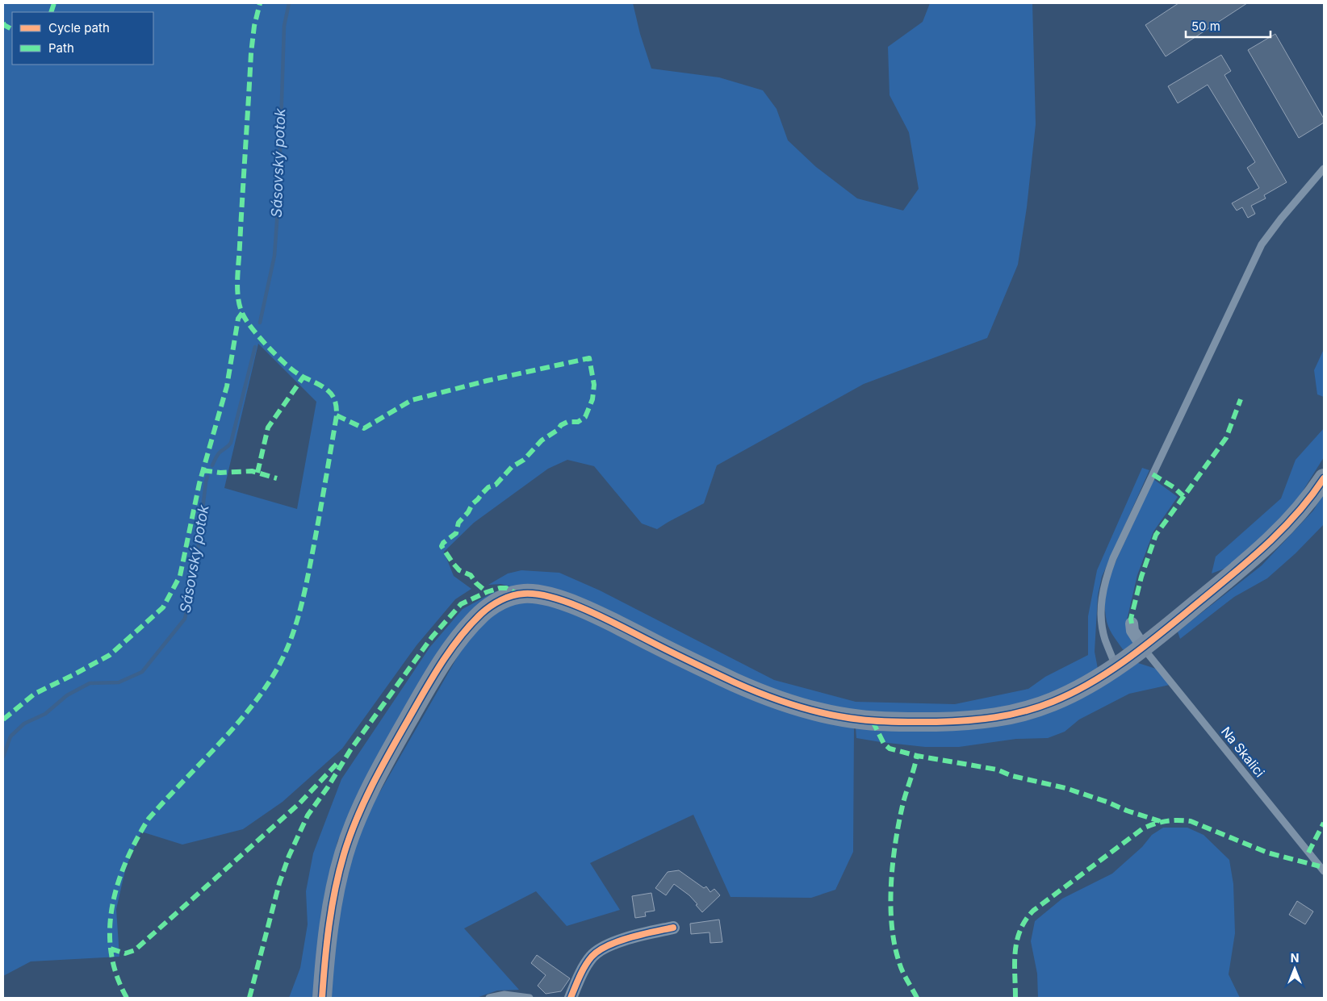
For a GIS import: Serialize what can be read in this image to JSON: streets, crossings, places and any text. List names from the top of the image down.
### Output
{
  "streets": {
    "lane": ["Na Skalici"]
  },
  "water": ["Sásovský potok"],
  "legend": ["Cycle path", "Path"],
  "scale_bar": "50 m",
  "north": "top"
}
